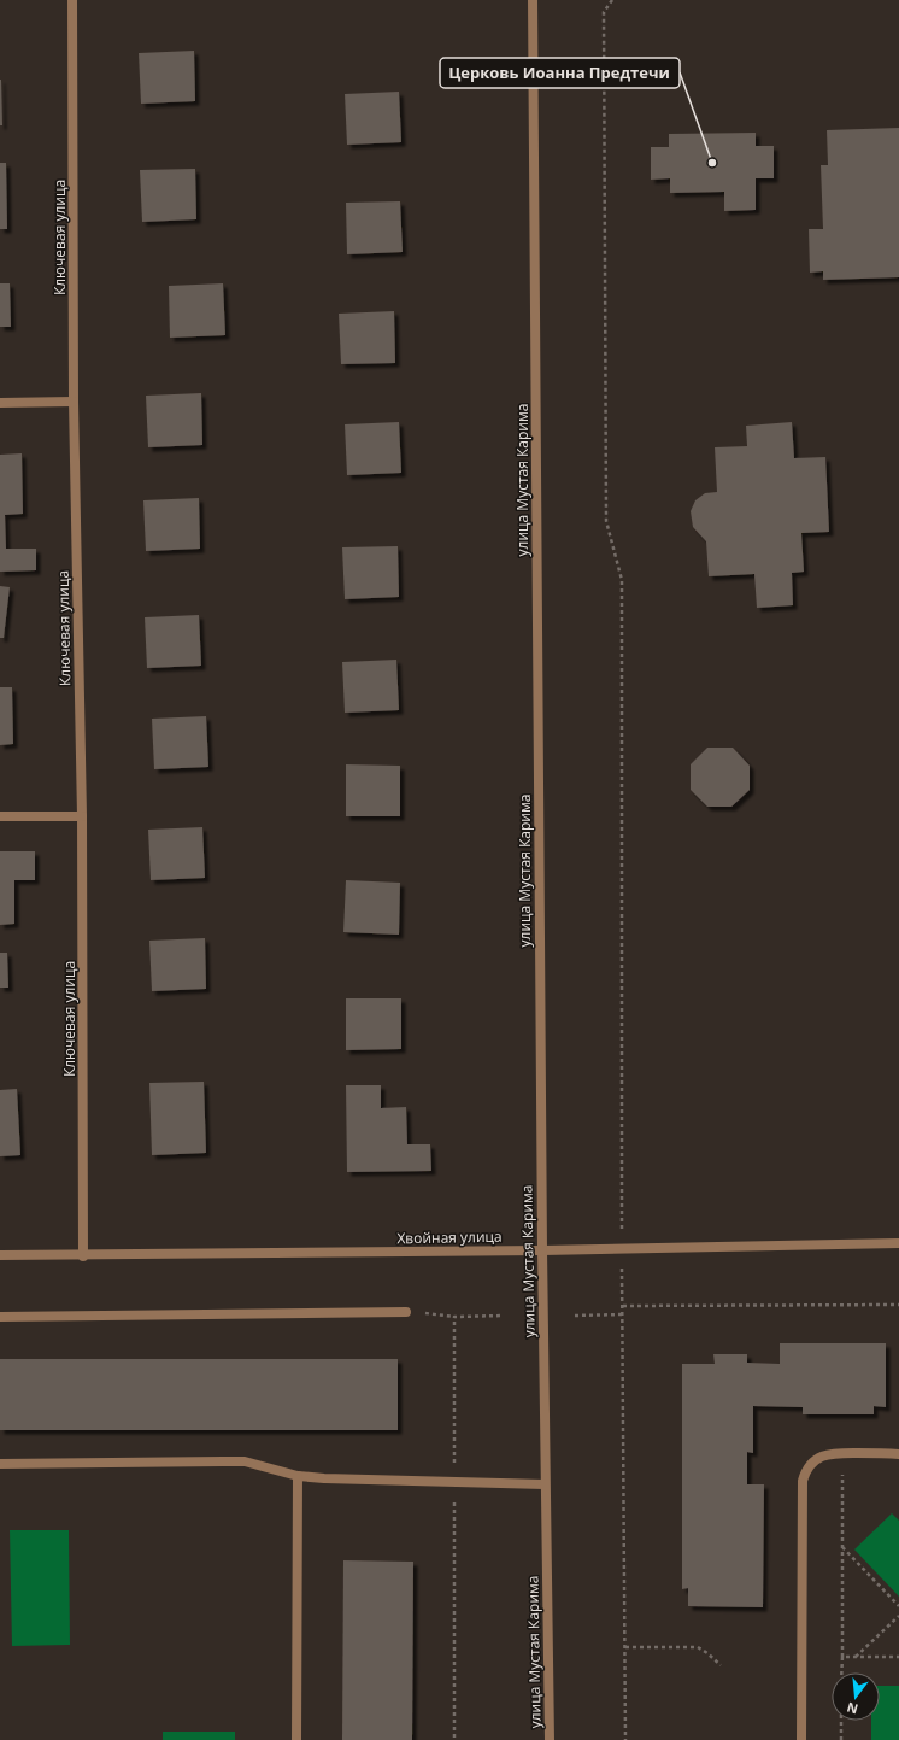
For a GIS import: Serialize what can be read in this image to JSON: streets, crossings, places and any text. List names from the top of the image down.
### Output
{
  "streets": {
    "street": ["Ключевая улица", "улица Мустая Карима", "Хвойная улица"]
  },
  "crossings": [
    ["Ключевая улица", "Хвойная улица"],
    ["улица Мустая Карима", "Хвойная улица"]
  ],
  "places": ["Церковь Иоанна Предтечи"],
  "north": "bottom"
}
